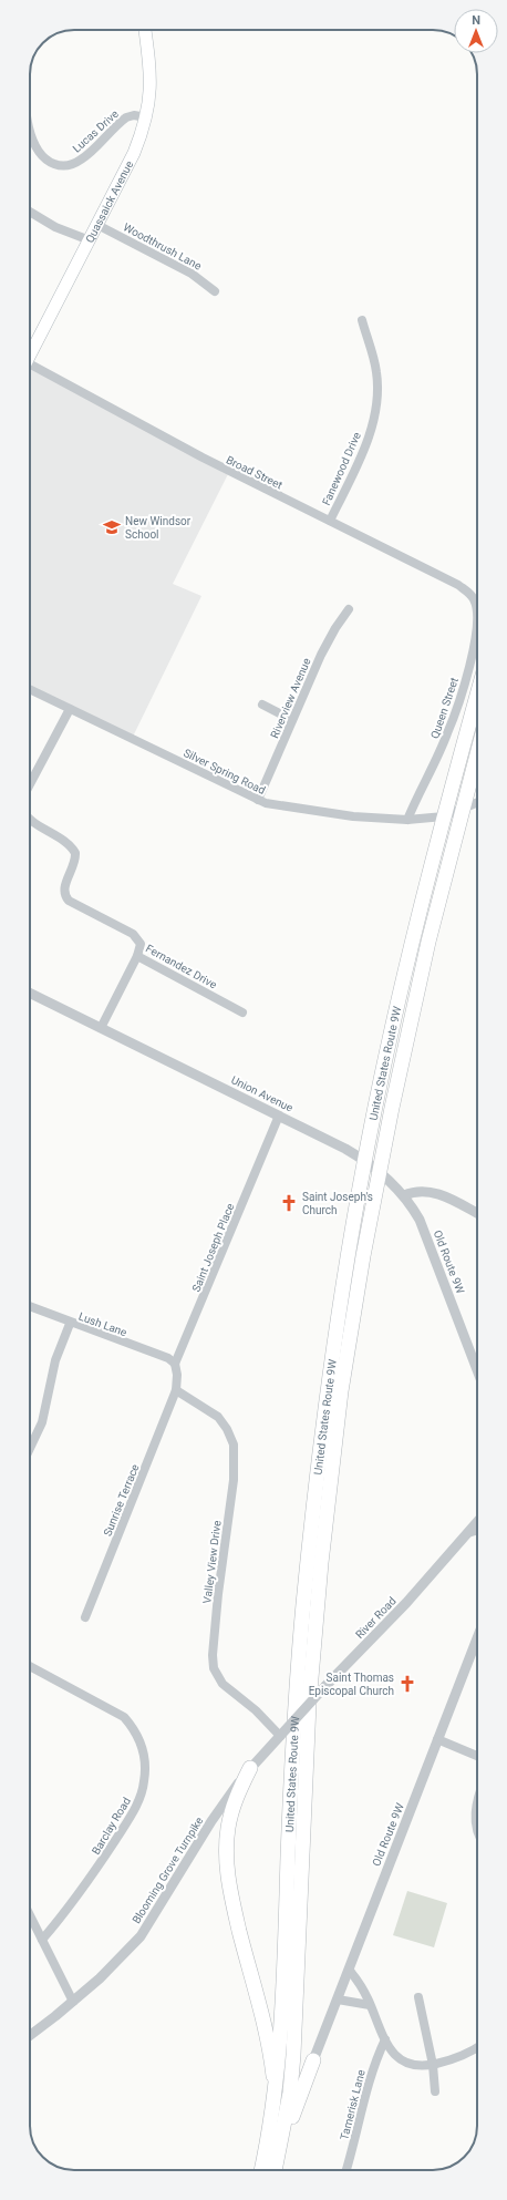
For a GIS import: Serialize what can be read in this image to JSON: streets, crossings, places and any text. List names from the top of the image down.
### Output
{
  "streets": {
    "highway": ["United States Route 9W"],
    "main road": ["Quassaick Avenue"],
    "street": [
      "Lucas Drive",
      "Woodthrush Lane",
      "Fanewood Drive",
      "Broad Street",
      "Riverview Avenue",
      "Queen Street",
      "Silver Spring Road",
      "Fernandez Drive",
      "Union Avenue",
      "Saint Joseph Place",
      "Old Route 9W",
      "Lush Lane",
      "Sunrise Terrace",
      "Valley View Drive",
      "River Road",
      "Barclay Road",
      "Blooming Grove Turnpike",
      "Tamerisk Lane"
    ]
  },
  "crossings": [
    ["Lucas Drive", "Quassaick Avenue"],
    ["Quassaick Avenue", "Woodthrush Lane"],
    ["Fanewood Drive", "Broad Street"],
    ["Broad Street", "Queen Street"],
    ["Riverview Avenue", "Silver Spring Road"],
    ["Queen Street", "Silver Spring Road"],
    ["Silver Spring Road", "United States Route 9W"],
    ["United States Route 9W", "Union Avenue"],
    ["Union Avenue", "Saint Joseph Place"],
    ["Union Avenue", "Old Route 9W"],
    ["Saint Joseph Place", "Lush Lane"],
    ["Saint Joseph Place", "Sunrise Terrace"],
    ["Saint Joseph Place", "Valley View Drive"],
    ["Sunrise Terrace", "Valley View Drive"],
    ["Valley View Drive", "River Road"],
    ["Valley View Drive", "Blooming Grove Turnpike"],
    ["River Road", "Blooming Grove Turnpike"]
  ],
  "places": {
    "school or university": ["New Windsor School"],
    "church": ["Saint Joseph's Church", "Saint Thomas Episcopal Church"]
  },
  "north": "top"
}
